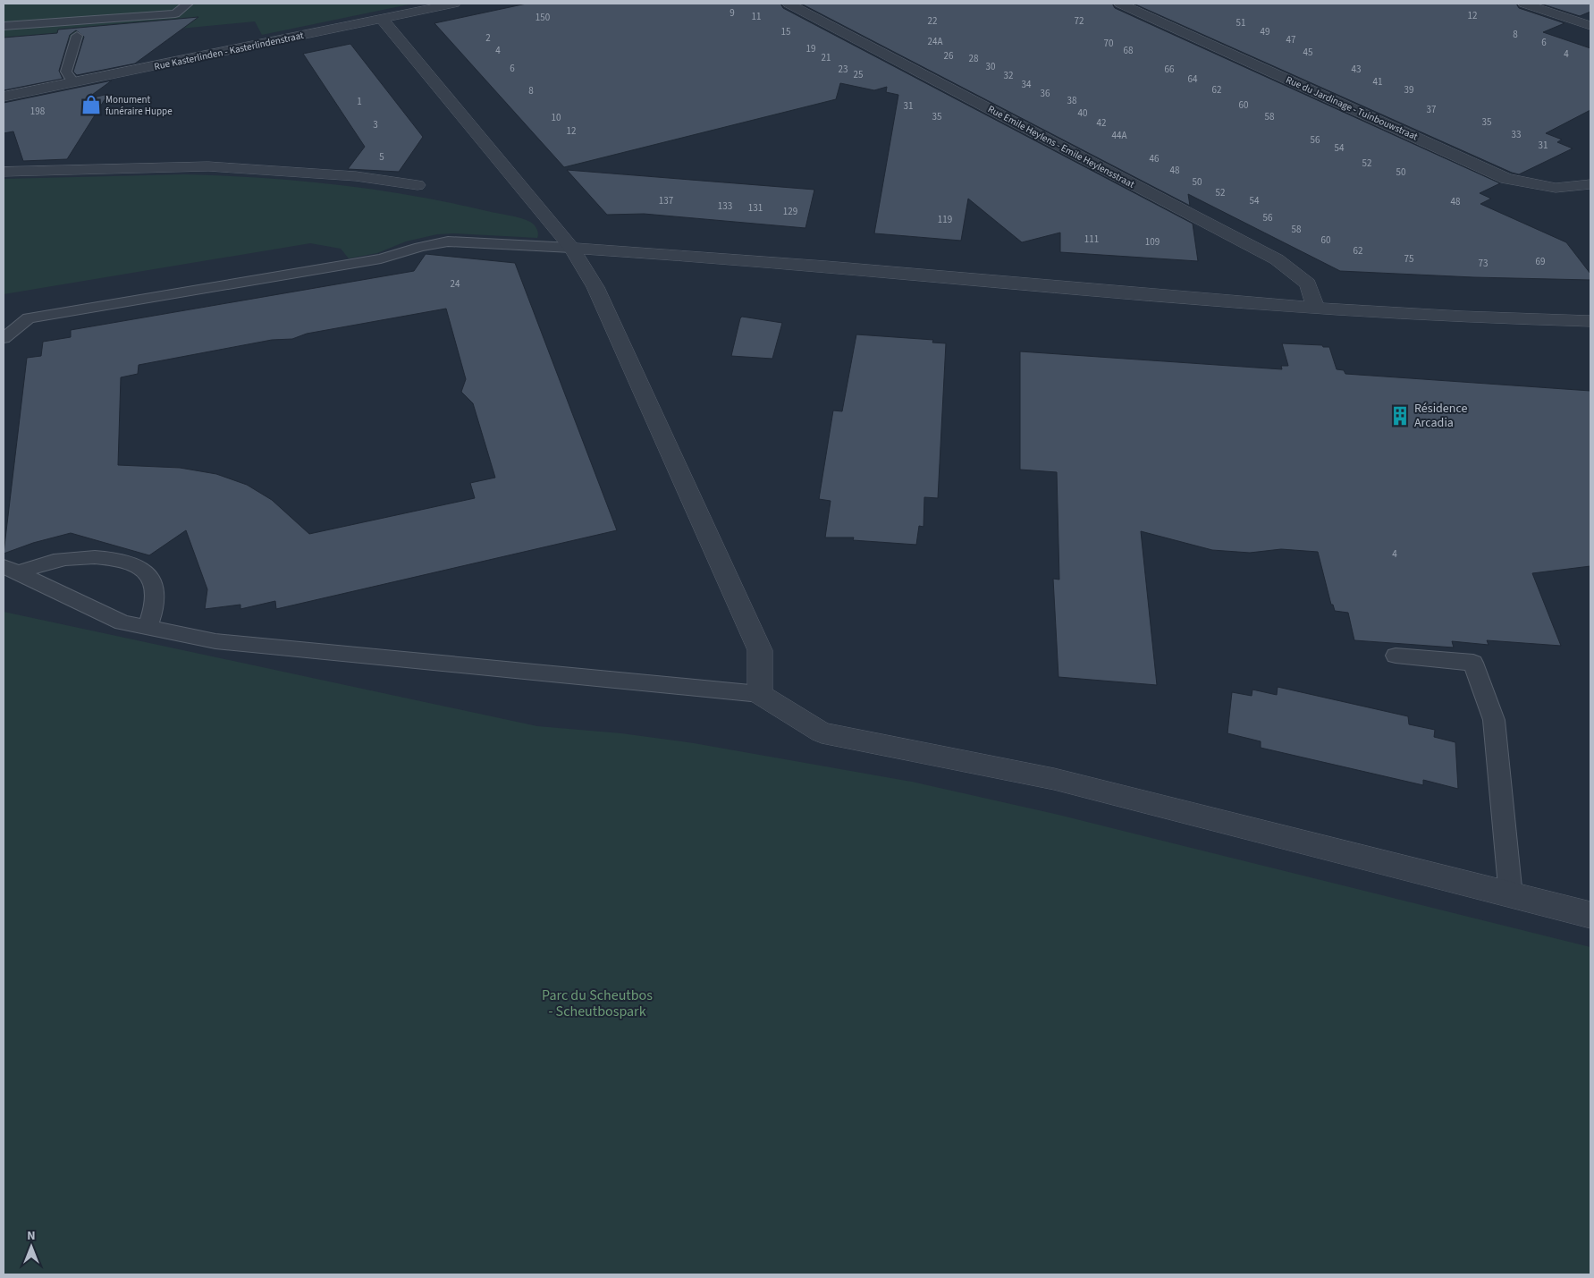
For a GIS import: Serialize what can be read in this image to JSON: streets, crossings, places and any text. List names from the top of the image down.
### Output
{
  "streets": {
    "street": ["Rue Kasterlinden - Kasterlindenstraat", "Rue du Jardinage - Tuinbouwstraat", "Rue Emile Heylens - Emile Heylensstraat"]
  },
  "parks": ["Parc du Scheutbos - Scheutbospark"],
  "places": {
    "shop": ["Monument funéraire Huppe"],
    "building": ["Résidence Arcadia"]
  },
  "house_numbers": [
    "9",
    "12",
    "11",
    "150",
    "22",
    "72",
    "51",
    "15",
    "49",
    "8",
    "2",
    "47",
    "24A",
    "6",
    "70",
    "19",
    "4",
    "68",
    "45",
    "4",
    "26",
    "21",
    "28",
    "30",
    "6",
    "23",
    "66",
    "43",
    "25",
    "32",
    "64",
    "41",
    "34",
    "62",
    "39",
    "8",
    "36",
    "38",
    "1",
    "60",
    "31",
    "37",
    "198",
    "40",
    "35",
    "58",
    "10",
    "35",
    "42",
    "3",
    "12",
    "33",
    "44A",
    "56",
    "31",
    "54",
    "5",
    "46",
    "52",
    "48",
    "50",
    "50",
    "52",
    "137",
    "54",
    "48",
    "133",
    "131",
    "129",
    "56",
    "119",
    "58",
    "111",
    "60",
    "109",
    "62",
    "75",
    "69",
    "73",
    "24",
    "4"
  ],
  "north": "top"
}
